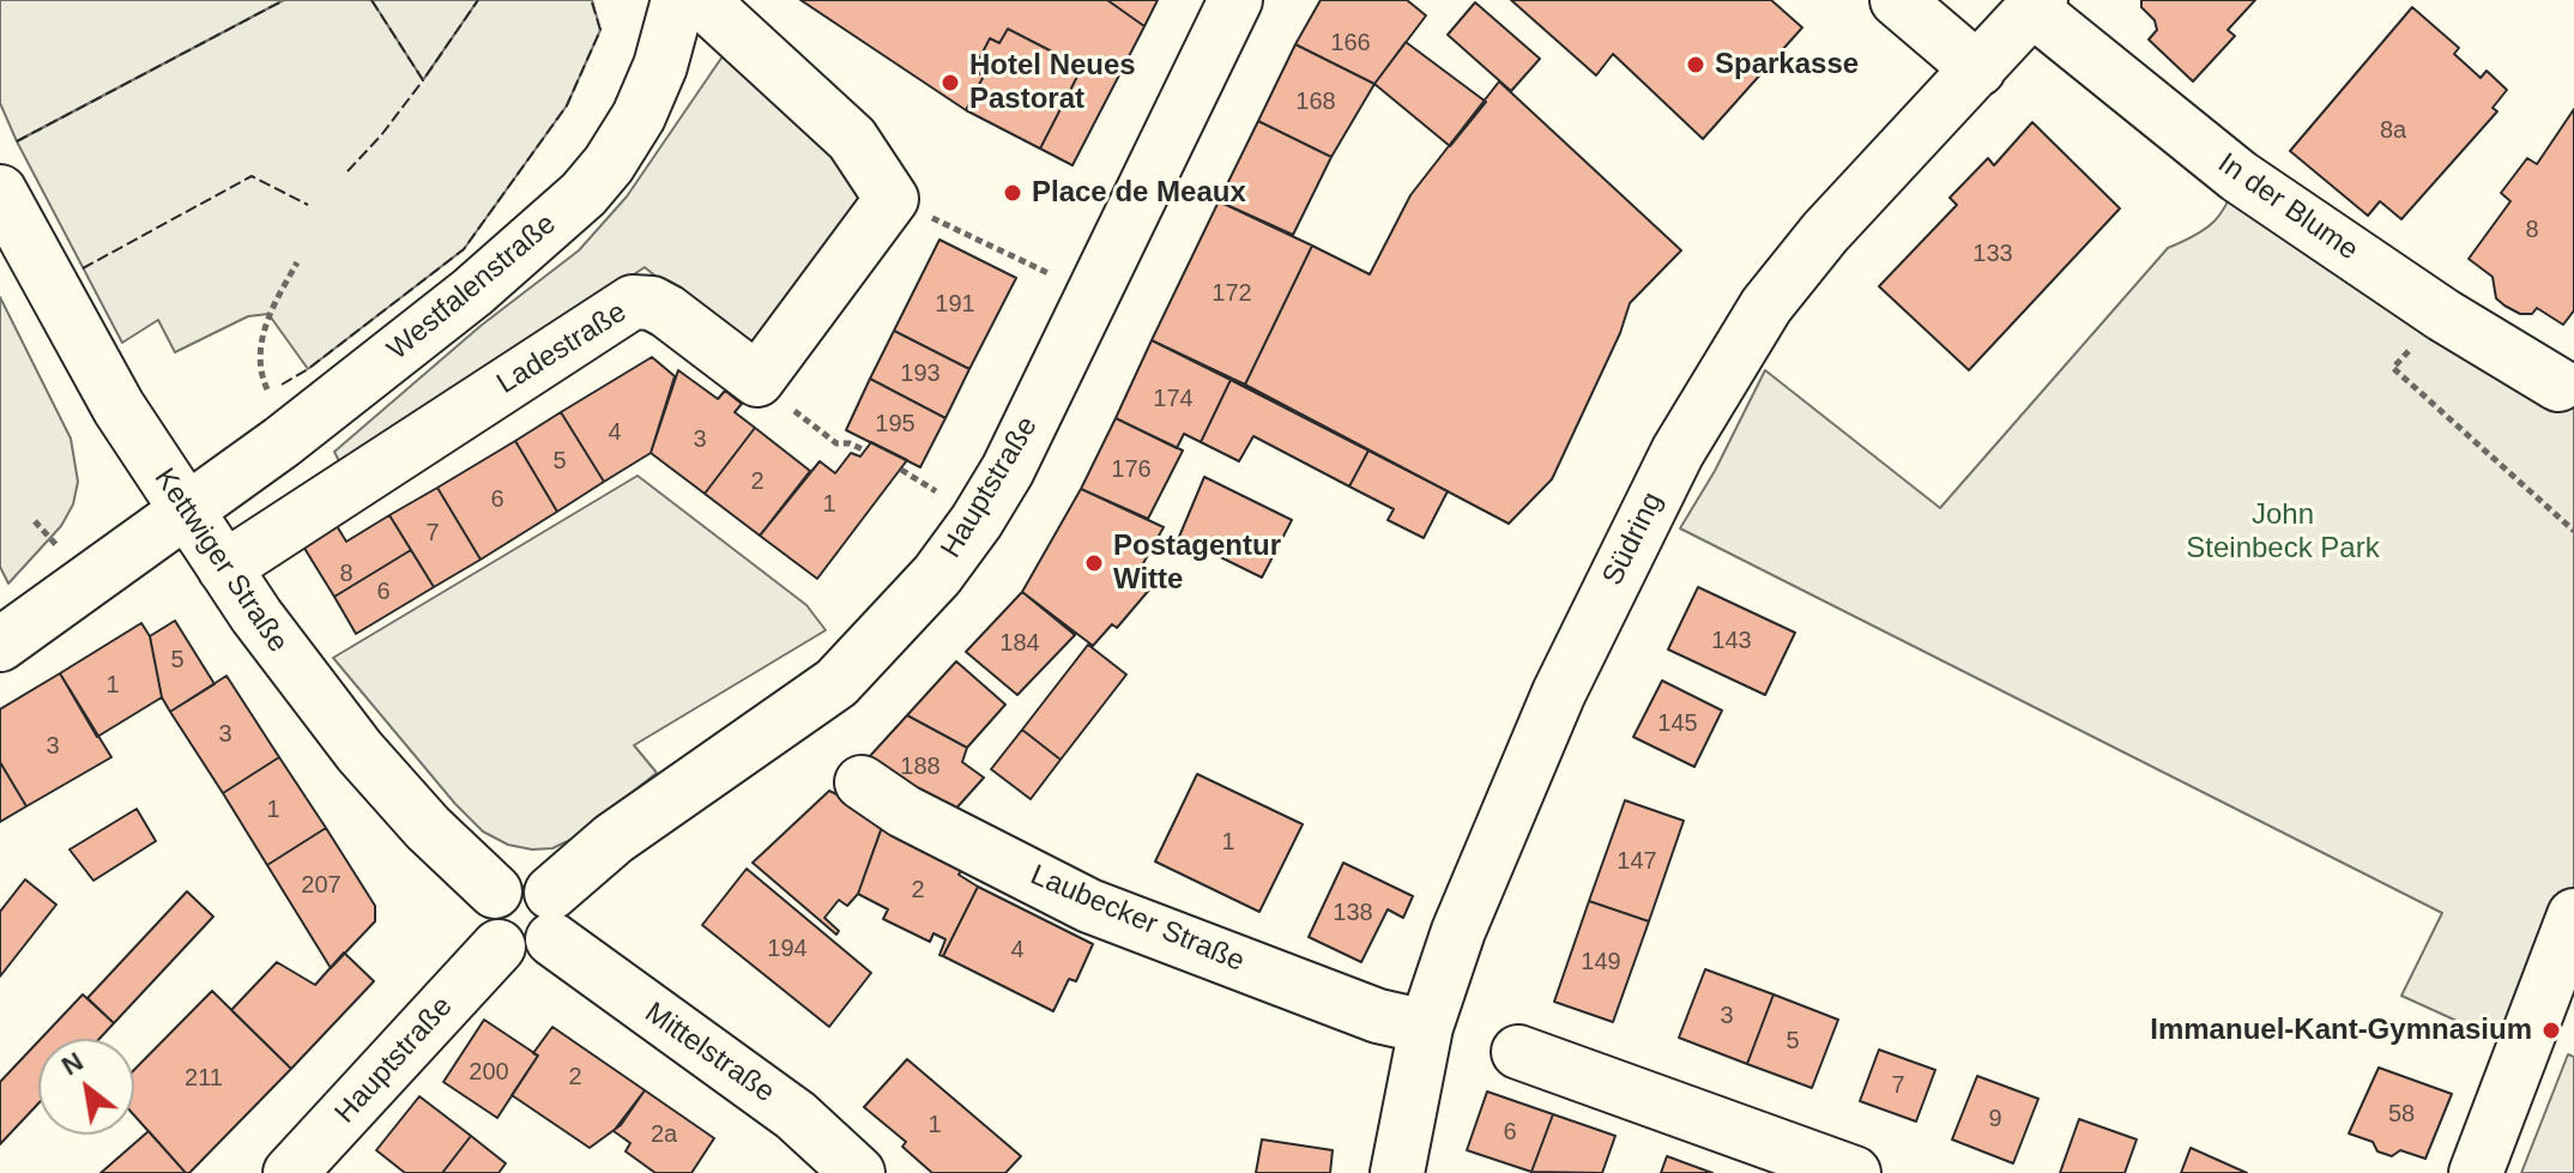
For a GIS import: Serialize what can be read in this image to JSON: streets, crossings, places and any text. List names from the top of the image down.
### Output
{
  "streets": {
    "street": [
      "In der Blume",
      "Westfalenstraße",
      "Ladestraße",
      "Hauptstraße",
      "Südring",
      "Kettwiger Straße",
      "Laubecker Straße",
      "Mittelstraße"
    ]
  },
  "crossings": [
    ["In der Blume", "Südring"],
    ["Westfalenstraße", "Kettwiger Straße"],
    ["Ladestraße", "Kettwiger Straße"],
    ["Hauptstraße", "Kettwiger Straße"],
    ["Hauptstraße", "Mittelstraße"],
    ["Südring", "Laubecker Straße"],
    ["Kettwiger Straße", "Mittelstraße"]
  ],
  "parks": ["John Steinbeck Park"],
  "places": [
    "Sparkasse",
    "Hotel Neues Pastorat",
    "Place de Meaux",
    "Postagentur Witte",
    "Immanuel-Kant-Gymnasium"
  ],
  "house_numbers": [
    "166",
    "168",
    "8a",
    "8",
    "133",
    "172",
    "191",
    "193",
    "174",
    "195",
    "4",
    "3",
    "5",
    "176",
    "2",
    "6",
    "1",
    "7",
    "8",
    "6",
    "143",
    "184",
    "5",
    "1",
    "145",
    "3",
    "3",
    "188",
    "1",
    "1",
    "147",
    "207",
    "2",
    "138",
    "194",
    "4",
    "149",
    "3",
    "5",
    "200",
    "2",
    "211",
    "7",
    "58",
    "9",
    "1",
    "6",
    "2a"
  ],
  "north": "top left"
}
